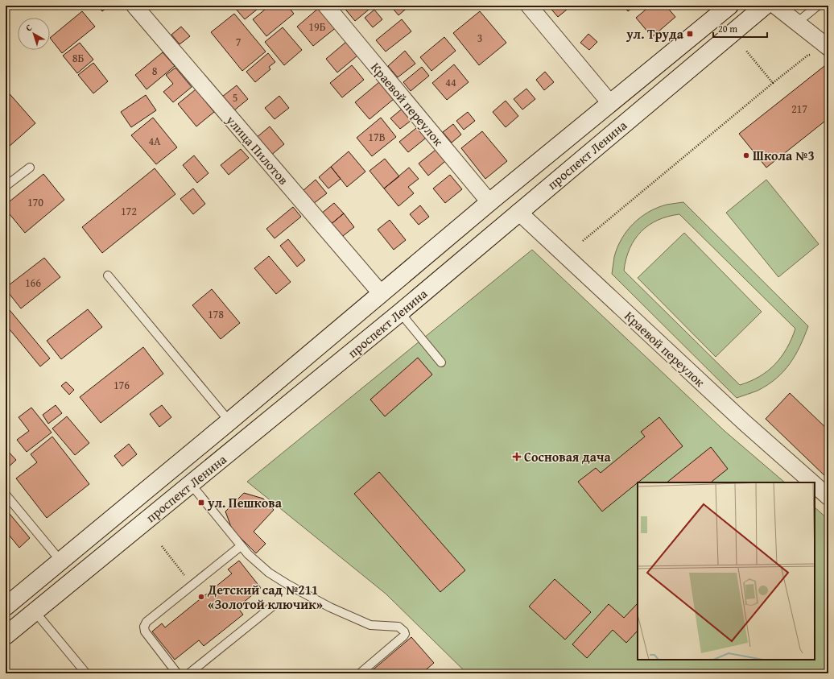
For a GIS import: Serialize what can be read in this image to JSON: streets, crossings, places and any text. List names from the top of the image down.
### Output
{
  "streets": {
    "main road": ["проспект Ленина"],
    "street": ["Краевой переулок", "улица Пилотов"]
  },
  "crossings": [
    ["Краевой переулок", "проспект Ленина"],
    ["улица Пилотов", "проспект Ленина"]
  ],
  "places": {
    "transit": ["ул. Труда", "ул. Пешкова"],
    "other": ["Школа №3", "Детский сад №211 «Золотой ключик»"],
    "health": ["Сосновая дача"]
  },
  "house_numbers": [
    "19Б",
    "3",
    "7",
    "8Б",
    "8",
    "44",
    "5",
    "217",
    "17В",
    "4А",
    "170",
    "172",
    "166",
    "178",
    "176"
  ],
  "scale_bar": "20 m",
  "north": "top left"
}
